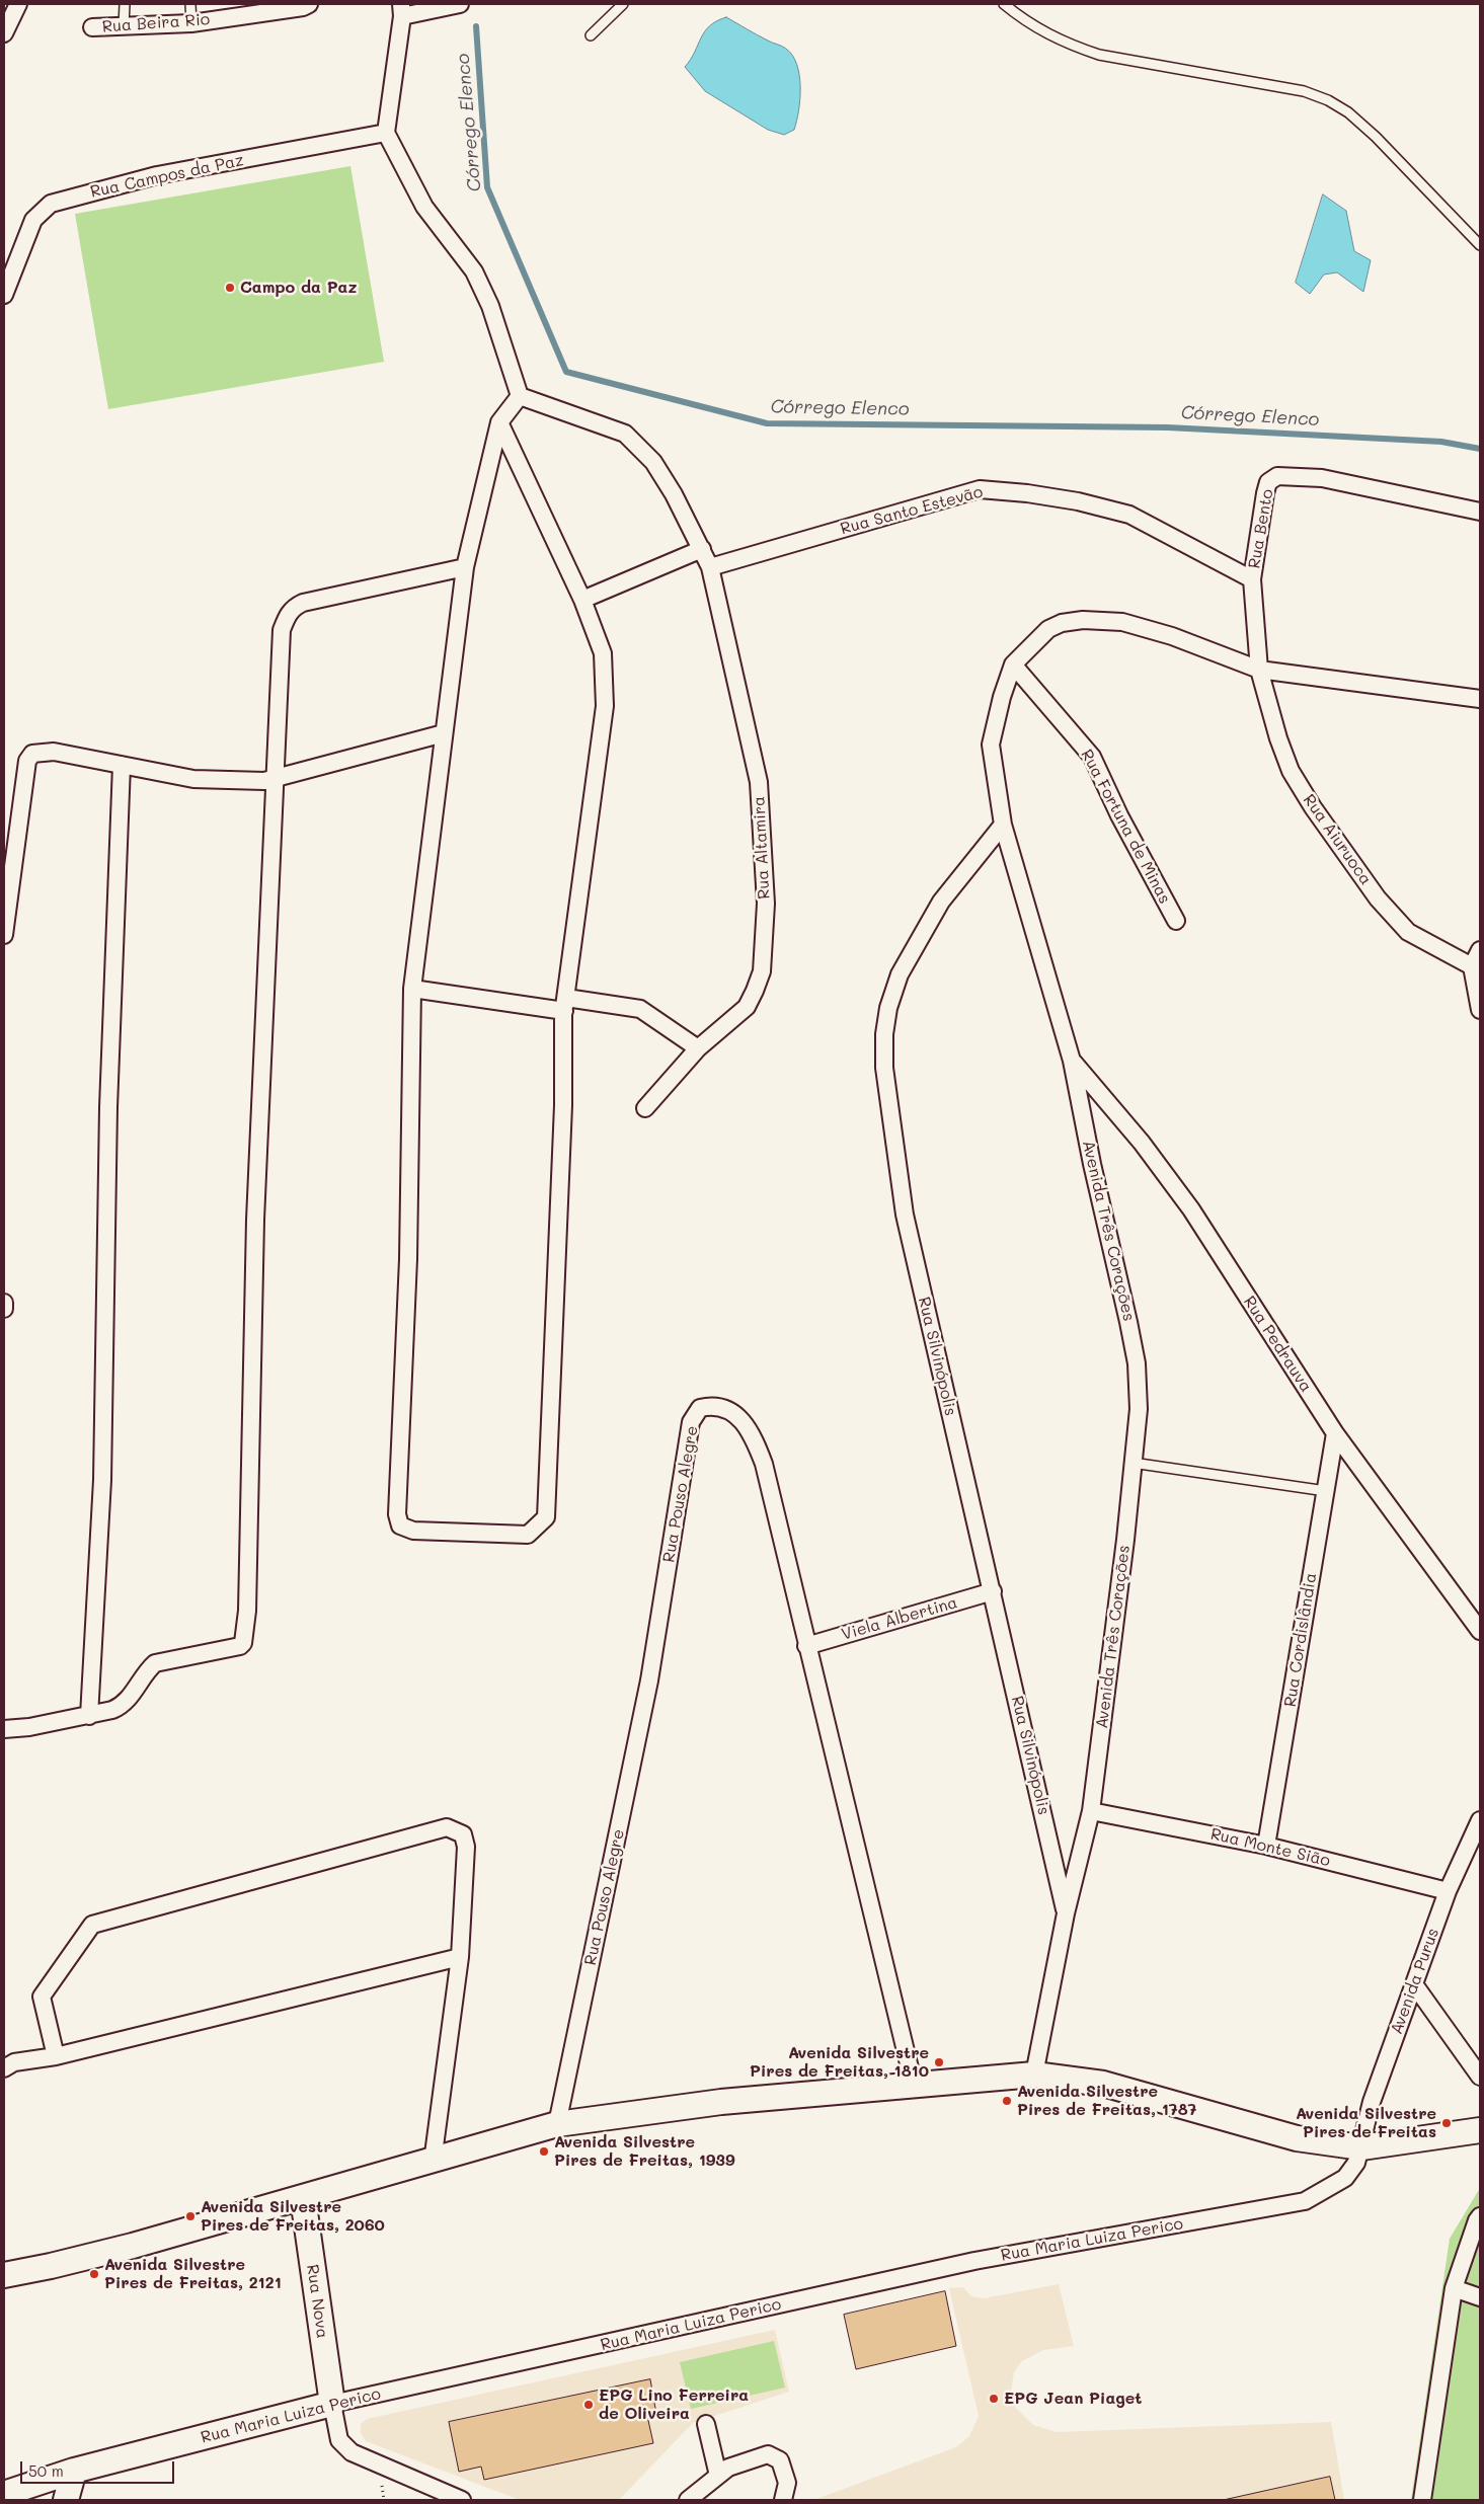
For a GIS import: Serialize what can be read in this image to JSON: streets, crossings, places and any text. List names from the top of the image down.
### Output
{
  "streets": {
    "main road": ["Rua Maria Luiza Perico", "Rua Nova"],
    "street": [
      "Rua Beira Rio",
      "Rua Campos da Paz",
      "Rua Santo Estevão",
      "Rua Bento",
      "Rua Fortuna de Minas",
      "Rua Aiuruoca",
      "Rua Altamira",
      "Avenida Três Corações",
      "Rua Pedrauva",
      "Rua Silvinópolis",
      "Rua Pouso Alegre",
      "Viela Albertina",
      "Rua Cordislândia",
      "Rua Monte Sião",
      "Avenida Purus"
    ]
  },
  "crossings": [
    ["Rua Santo Estevão", "Rua Bento"],
    ["Rua Santo Estevão", "Rua Altamira"],
    ["Rua Bento", "Rua Aiuruoca"],
    ["Rua Bento", "Avenida Três Corações"],
    ["Rua Fortuna de Minas", "Avenida Três Corações"],
    ["Rua Aiuruoca", "Avenida Três Corações"],
    ["Avenida Três Corações", "Rua Pedrauva"],
    ["Avenida Três Corações", "Rua Silvinópolis"],
    ["Avenida Três Corações", "Rua Monte Sião"],
    ["Rua Pedrauva", "Rua Cordislândia"],
    ["Rua Silvinópolis", "Viela Albertina"],
    ["Rua Pouso Alegre", "Viela Albertina"],
    ["Rua Cordislândia", "Rua Monte Sião"],
    ["Rua Monte Sião", "Avenida Purus"],
    ["Avenida Purus", "Rua Maria Luiza Perico"],
    ["Rua Maria Luiza Perico", "Rua Nova"]
  ],
  "water": ["Córrego Elenco"],
  "places": [
    "Campo da Paz",
    "Avenida Silvestre Pires de Freitas, 1810",
    "Avenida Silvestre Pires de Freitas, 1787",
    "Avenida Silvestre Pires de Freitas",
    "Avenida Silvestre Pires de Freitas, 1939",
    "Avenida Silvestre Pires de Freitas, 2060",
    "Avenida Silvestre Pires de Freitas, 2121",
    "EPG Jean Piaget",
    "EPG Lino Ferreira de Oliveira"
  ],
  "scale_bar": "50 m"
}
